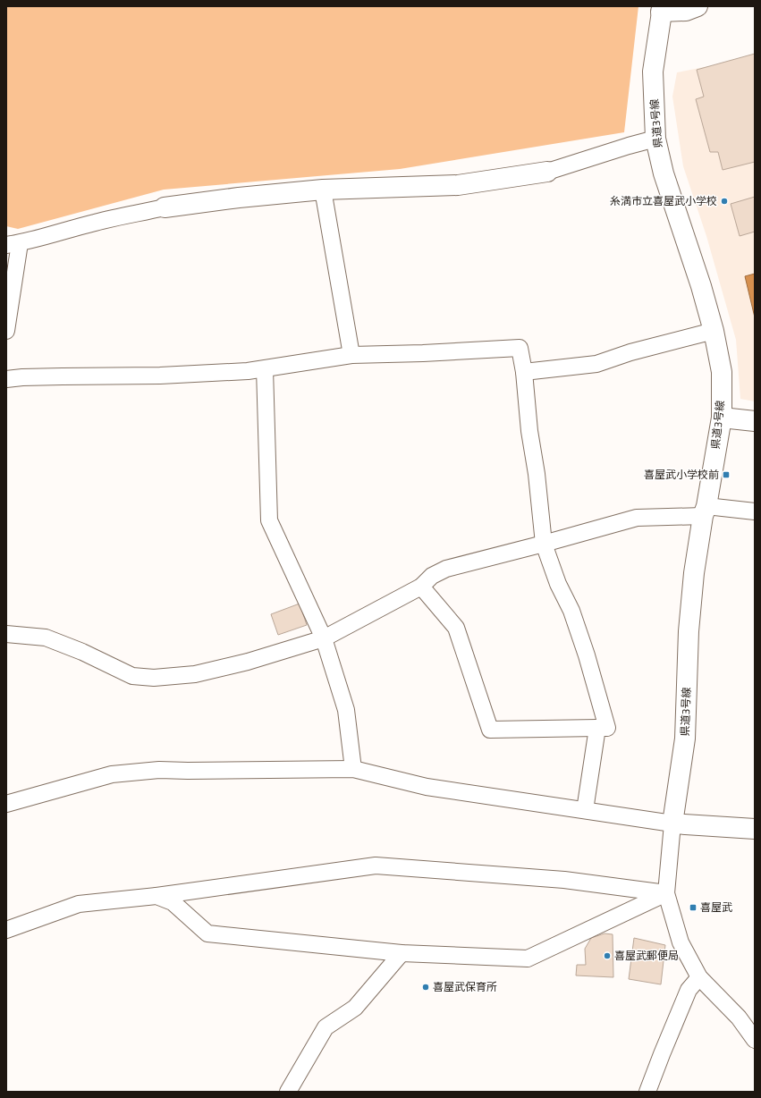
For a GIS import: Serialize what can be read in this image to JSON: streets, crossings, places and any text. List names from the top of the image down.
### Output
{
  "streets": {
    "main road": ["県道3号線"]
  },
  "places": {
    "other": ["糸満市立喜屋武小学校", "喜屋武郵便局", "喜屋武保育所"],
    "transit": ["喜屋武小学校前", "喜屋武"]
  }
}
